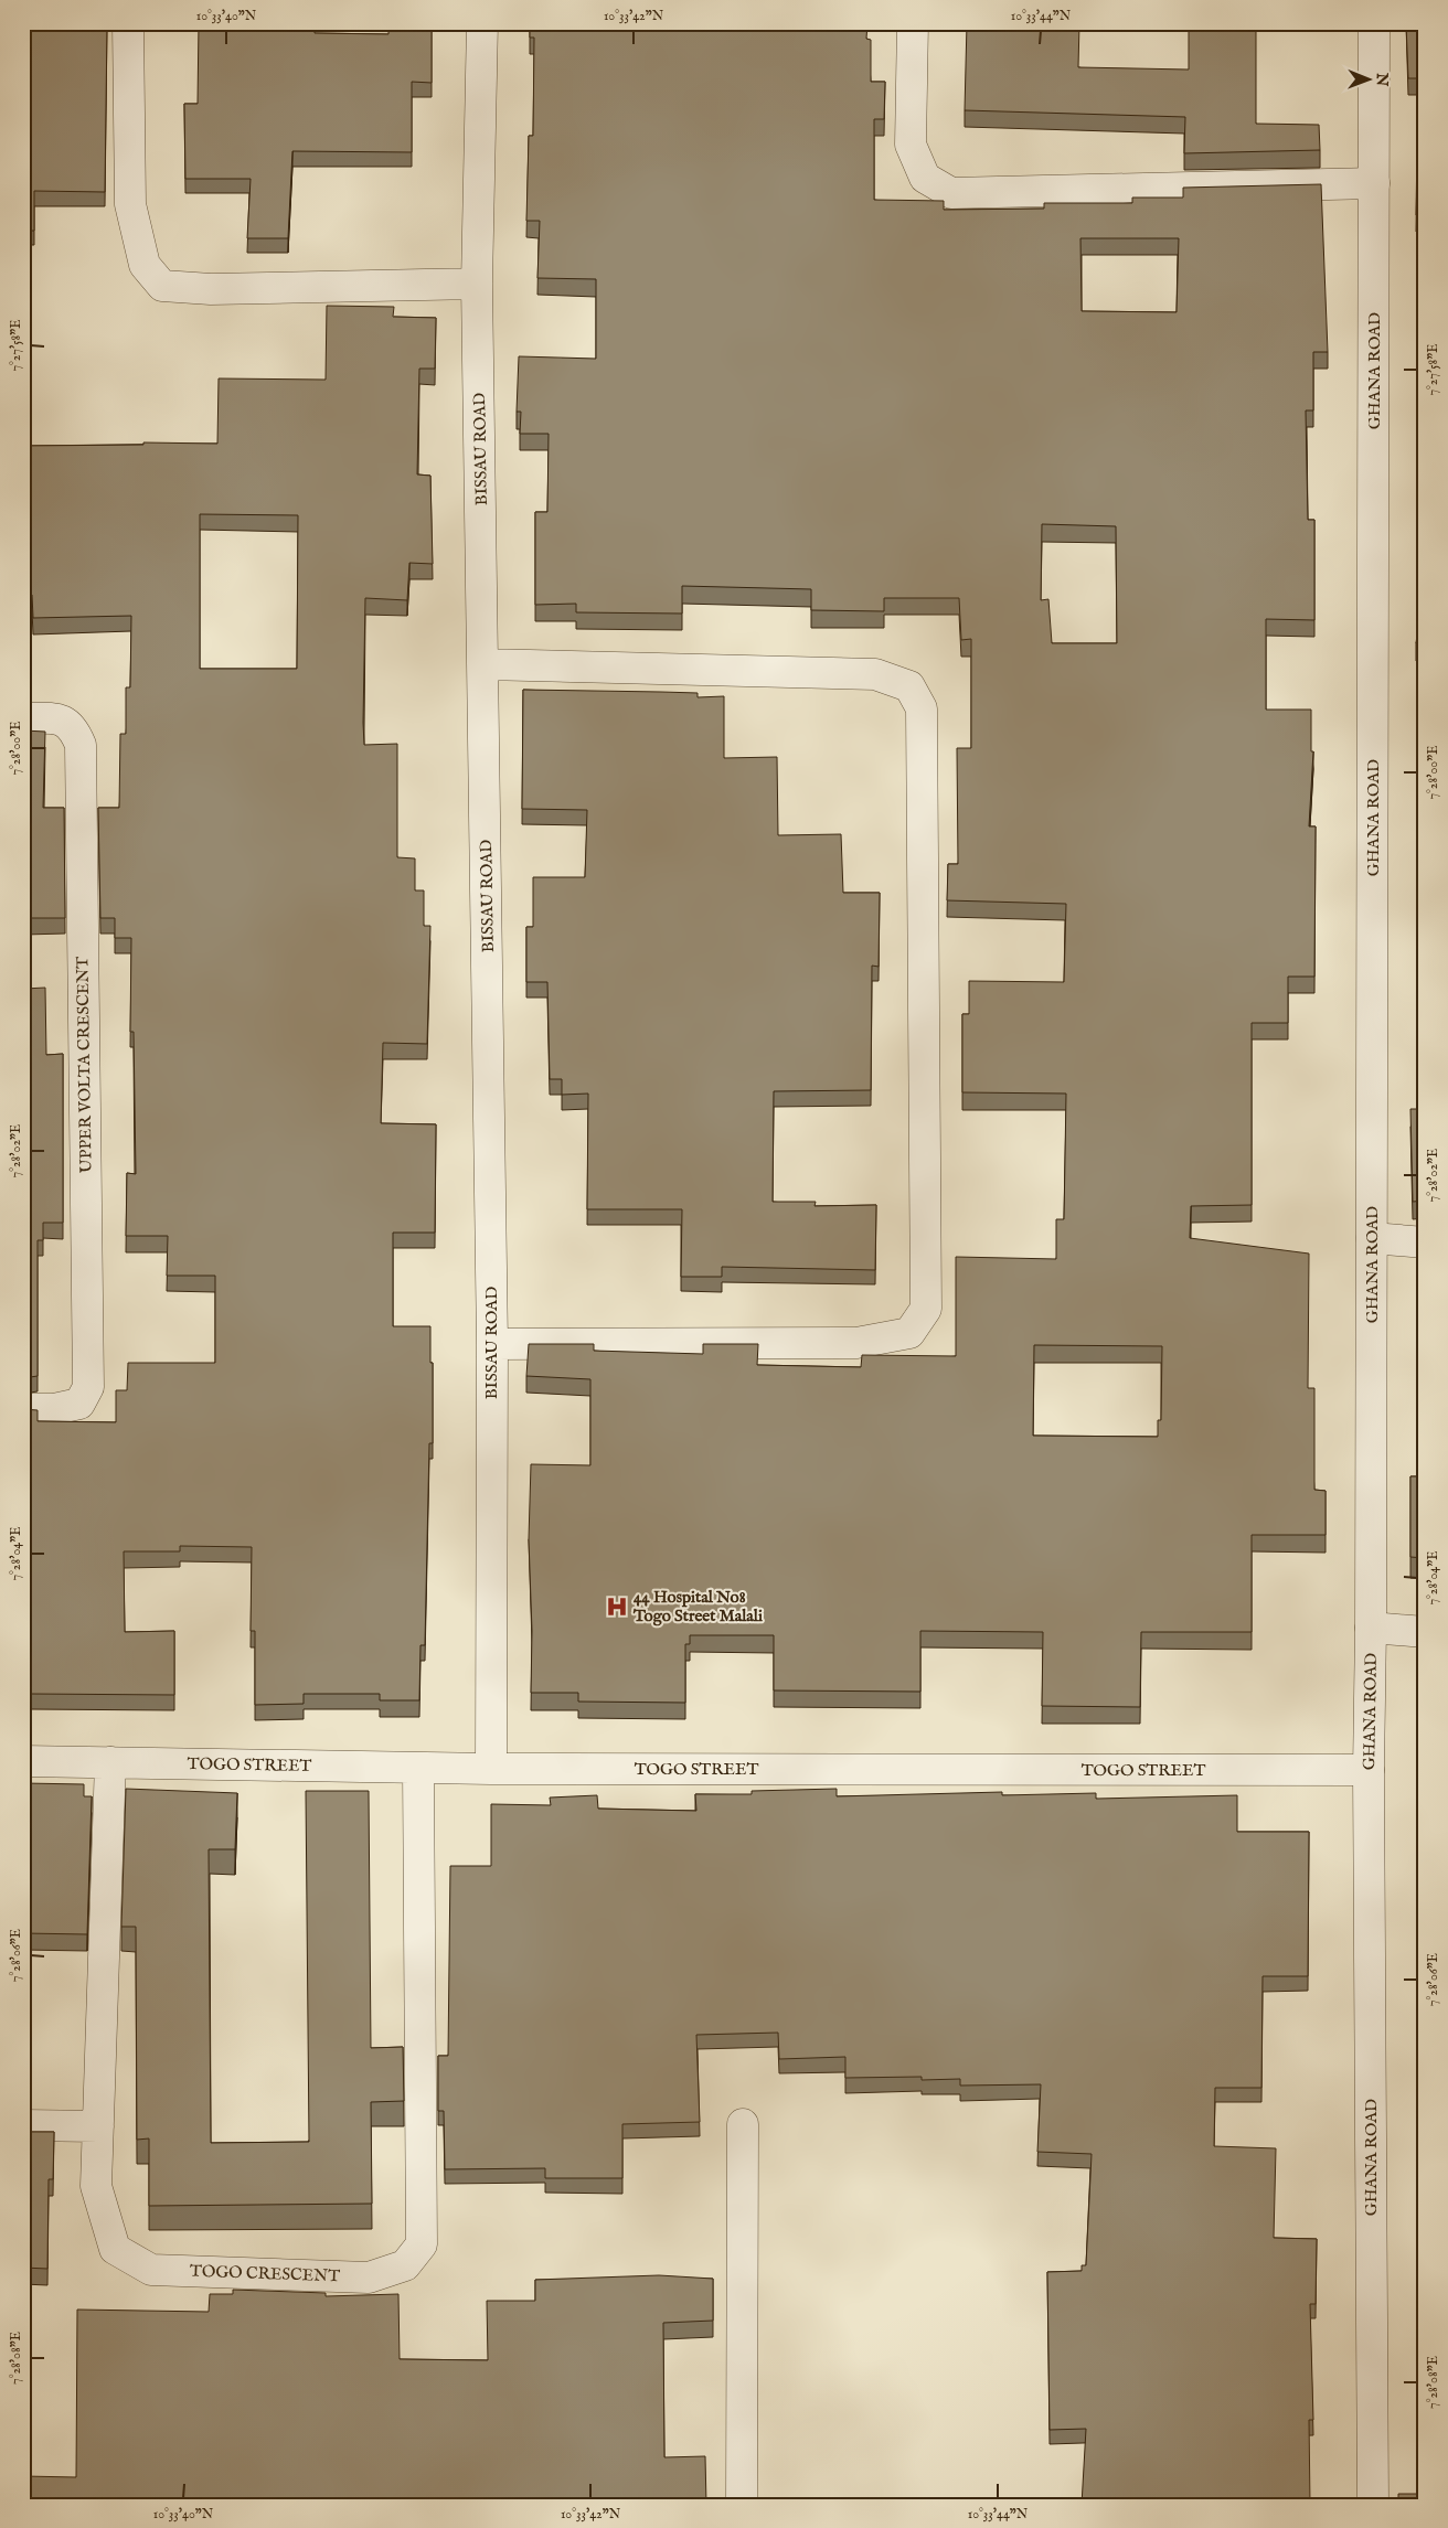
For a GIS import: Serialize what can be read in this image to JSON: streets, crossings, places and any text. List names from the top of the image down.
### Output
{
  "streets": {
    "street": [
      "GHANA ROAD",
      "BISSAU ROAD",
      "UPPER VOLTA CRESCENT",
      "TOGO STREET",
      "TOGO CRESCENT"
    ]
  },
  "crossings": [
    ["GHANA ROAD", "TOGO STREET"],
    ["BISSAU ROAD", "TOGO STREET"],
    ["TOGO STREET", "TOGO CRESCENT"]
  ],
  "places": {
    "hospital": ["44 Hospital No8 Togo Street Malali"]
  },
  "north": "right",
  "coordinates": [
    "10°33'40\"N",
    "10°33'42\"N",
    "10°33'44\"N",
    "7°27'58\"E",
    "7°28'00\"E",
    "7°28'02\"E",
    "7°28'04\"E",
    "7°28'06\"E",
    "7°28'08\"E"
  ]
}
